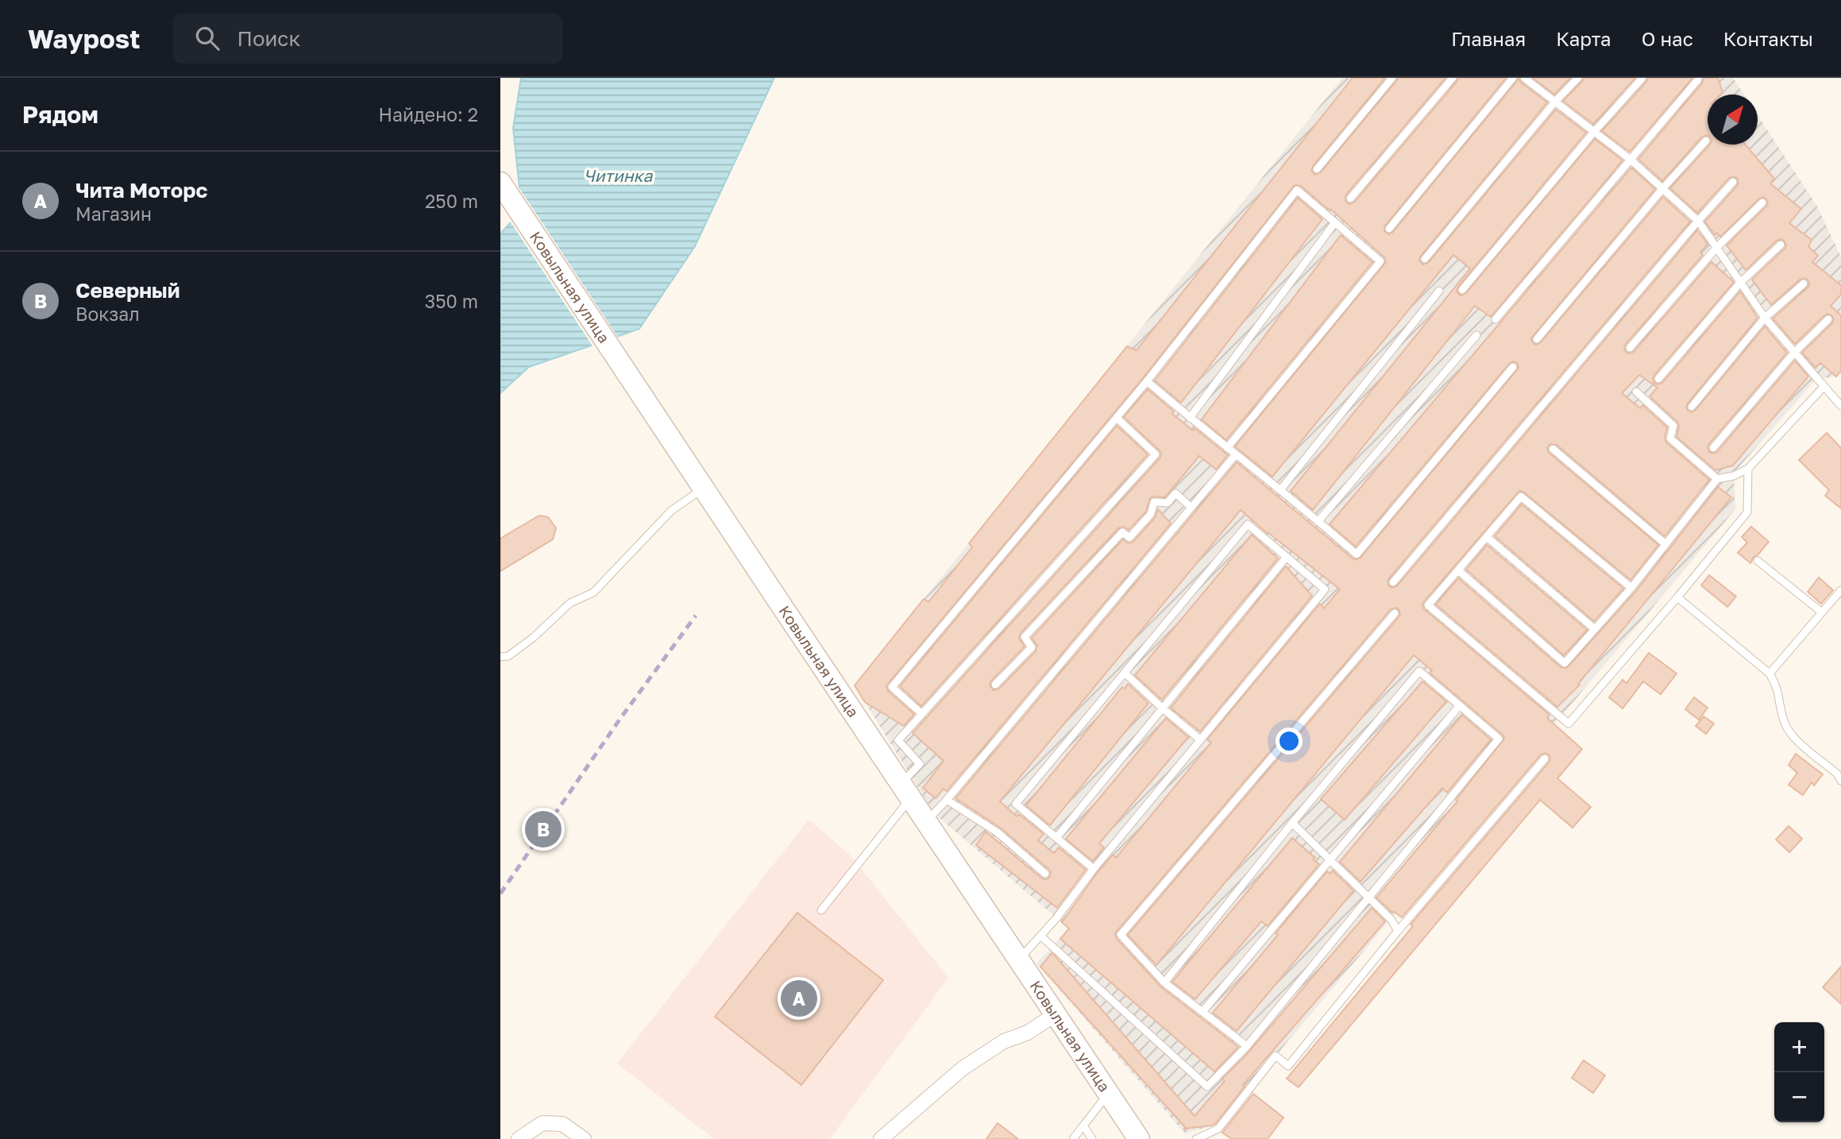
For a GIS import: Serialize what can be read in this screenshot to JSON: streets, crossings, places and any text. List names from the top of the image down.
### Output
{
  "streets": {
    "main road": ["Ковыльная улица"]
  },
  "water": ["Читинка"],
  "north": "top right",
  "page": {
    "header": "Waypost",
    "search": "Поиск",
    "nav": [
      "Главная",
      "Карта",
      "О нас",
      "Контакты"
    ],
    "heading": ["Рядом", "Найдено: 2"],
    "list": [
      {
        "mark": "A",
        "name": "Чита Моторс",
        "note": "Магазин",
        "value": "250 m"
      },
      {
        "mark": "B",
        "name": "Северный",
        "note": "Вокзал",
        "value": "350 m"
      }
    ],
    "pins": ["B", "A"],
    "map_buttons": ["+", "−"]
  }
}
